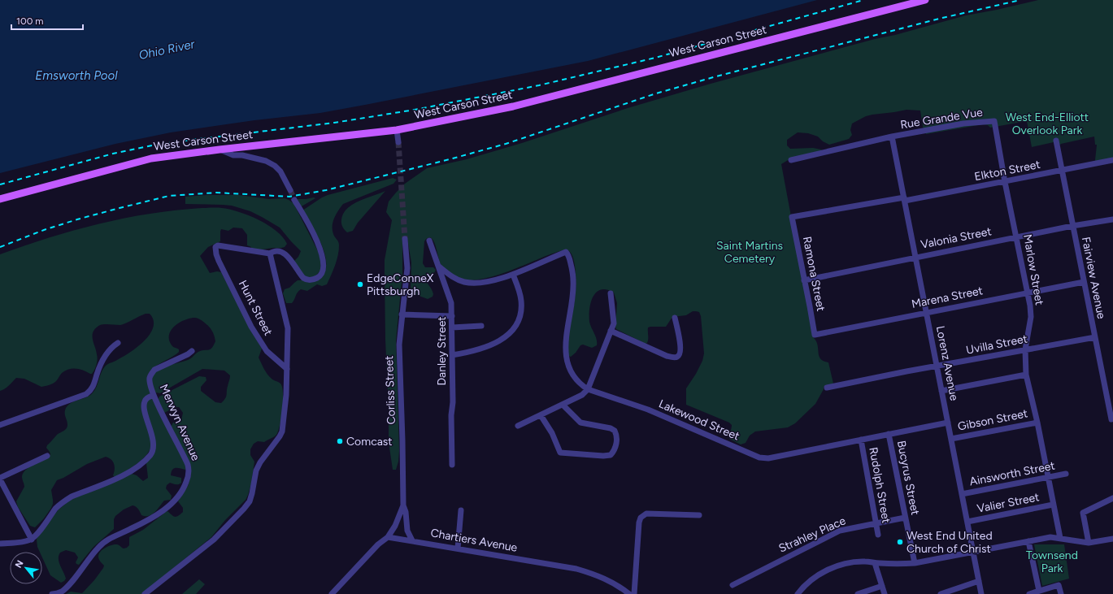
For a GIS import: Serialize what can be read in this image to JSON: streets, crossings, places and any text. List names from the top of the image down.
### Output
{
  "streets": {
    "main road": ["West Carson Street"],
    "street": [
      "Rue Grande Vue",
      "Elkton Street",
      "Valonia Street",
      "Marlow Street",
      "Ramona Street",
      "Fairview Avenue",
      "Marena Street",
      "Hunt Street",
      "Uvilla Street",
      "Danley Street",
      "Lorenz Avenue",
      "Corliss Street",
      "Lakewood Street",
      "Gibson Street",
      "Merwyn Avenue",
      "Ainsworth Street",
      "Bucyrus Street",
      "Rudolph Street",
      "Valier Street",
      "Strahley Place",
      "Chartiers Avenue"
    ]
  },
  "crossings": [
    ["Rue Grande Vue", "Marlow Street"],
    ["Rue Grande Vue", "Lorenz Avenue"],
    ["Elkton Street", "Marlow Street"],
    ["Elkton Street", "Ramona Street"],
    ["Elkton Street", "Fairview Avenue"],
    ["Elkton Street", "Lorenz Avenue"],
    ["Valonia Street", "Marlow Street"],
    ["Valonia Street", "Ramona Street"],
    ["Valonia Street", "Fairview Avenue"],
    ["Valonia Street", "Lorenz Avenue"],
    ["Marlow Street", "Marena Street"],
    ["Marlow Street", "Uvilla Street"],
    ["Marlow Street", "Gibson Street"],
    ["Marlow Street", "Ainsworth Street"],
    ["Marlow Street", "Valier Street"],
    ["Ramona Street", "Marena Street"],
    ["Fairview Avenue", "Marena Street"],
    ["Fairview Avenue", "Uvilla Street"],
    ["Marena Street", "Lorenz Avenue"],
    ["Uvilla Street", "Lorenz Avenue"],
    ["Lorenz Avenue", "Lakewood Street"],
    ["Lorenz Avenue", "Gibson Street"],
    ["Lorenz Avenue", "Ainsworth Street"],
    ["Lorenz Avenue", "Valier Street"],
    ["Corliss Street", "Chartiers Avenue"],
    ["Lakewood Street", "Bucyrus Street"],
    ["Lakewood Street", "Rudolph Street"],
    ["Bucyrus Street", "Strahley Place"],
    ["Rudolph Street", "Strahley Place"]
  ],
  "water": ["Ohio River", "Emsworth Pool"],
  "parks": ["West End-Elliott Overlook Park", "Saint Martins Cemetery", "Townsend Park"],
  "places": ["EdgeConneX Pittsburgh", "Comcast", "West End United Church of Christ"],
  "scale_bar": "100 m",
  "north": "top left"
}
